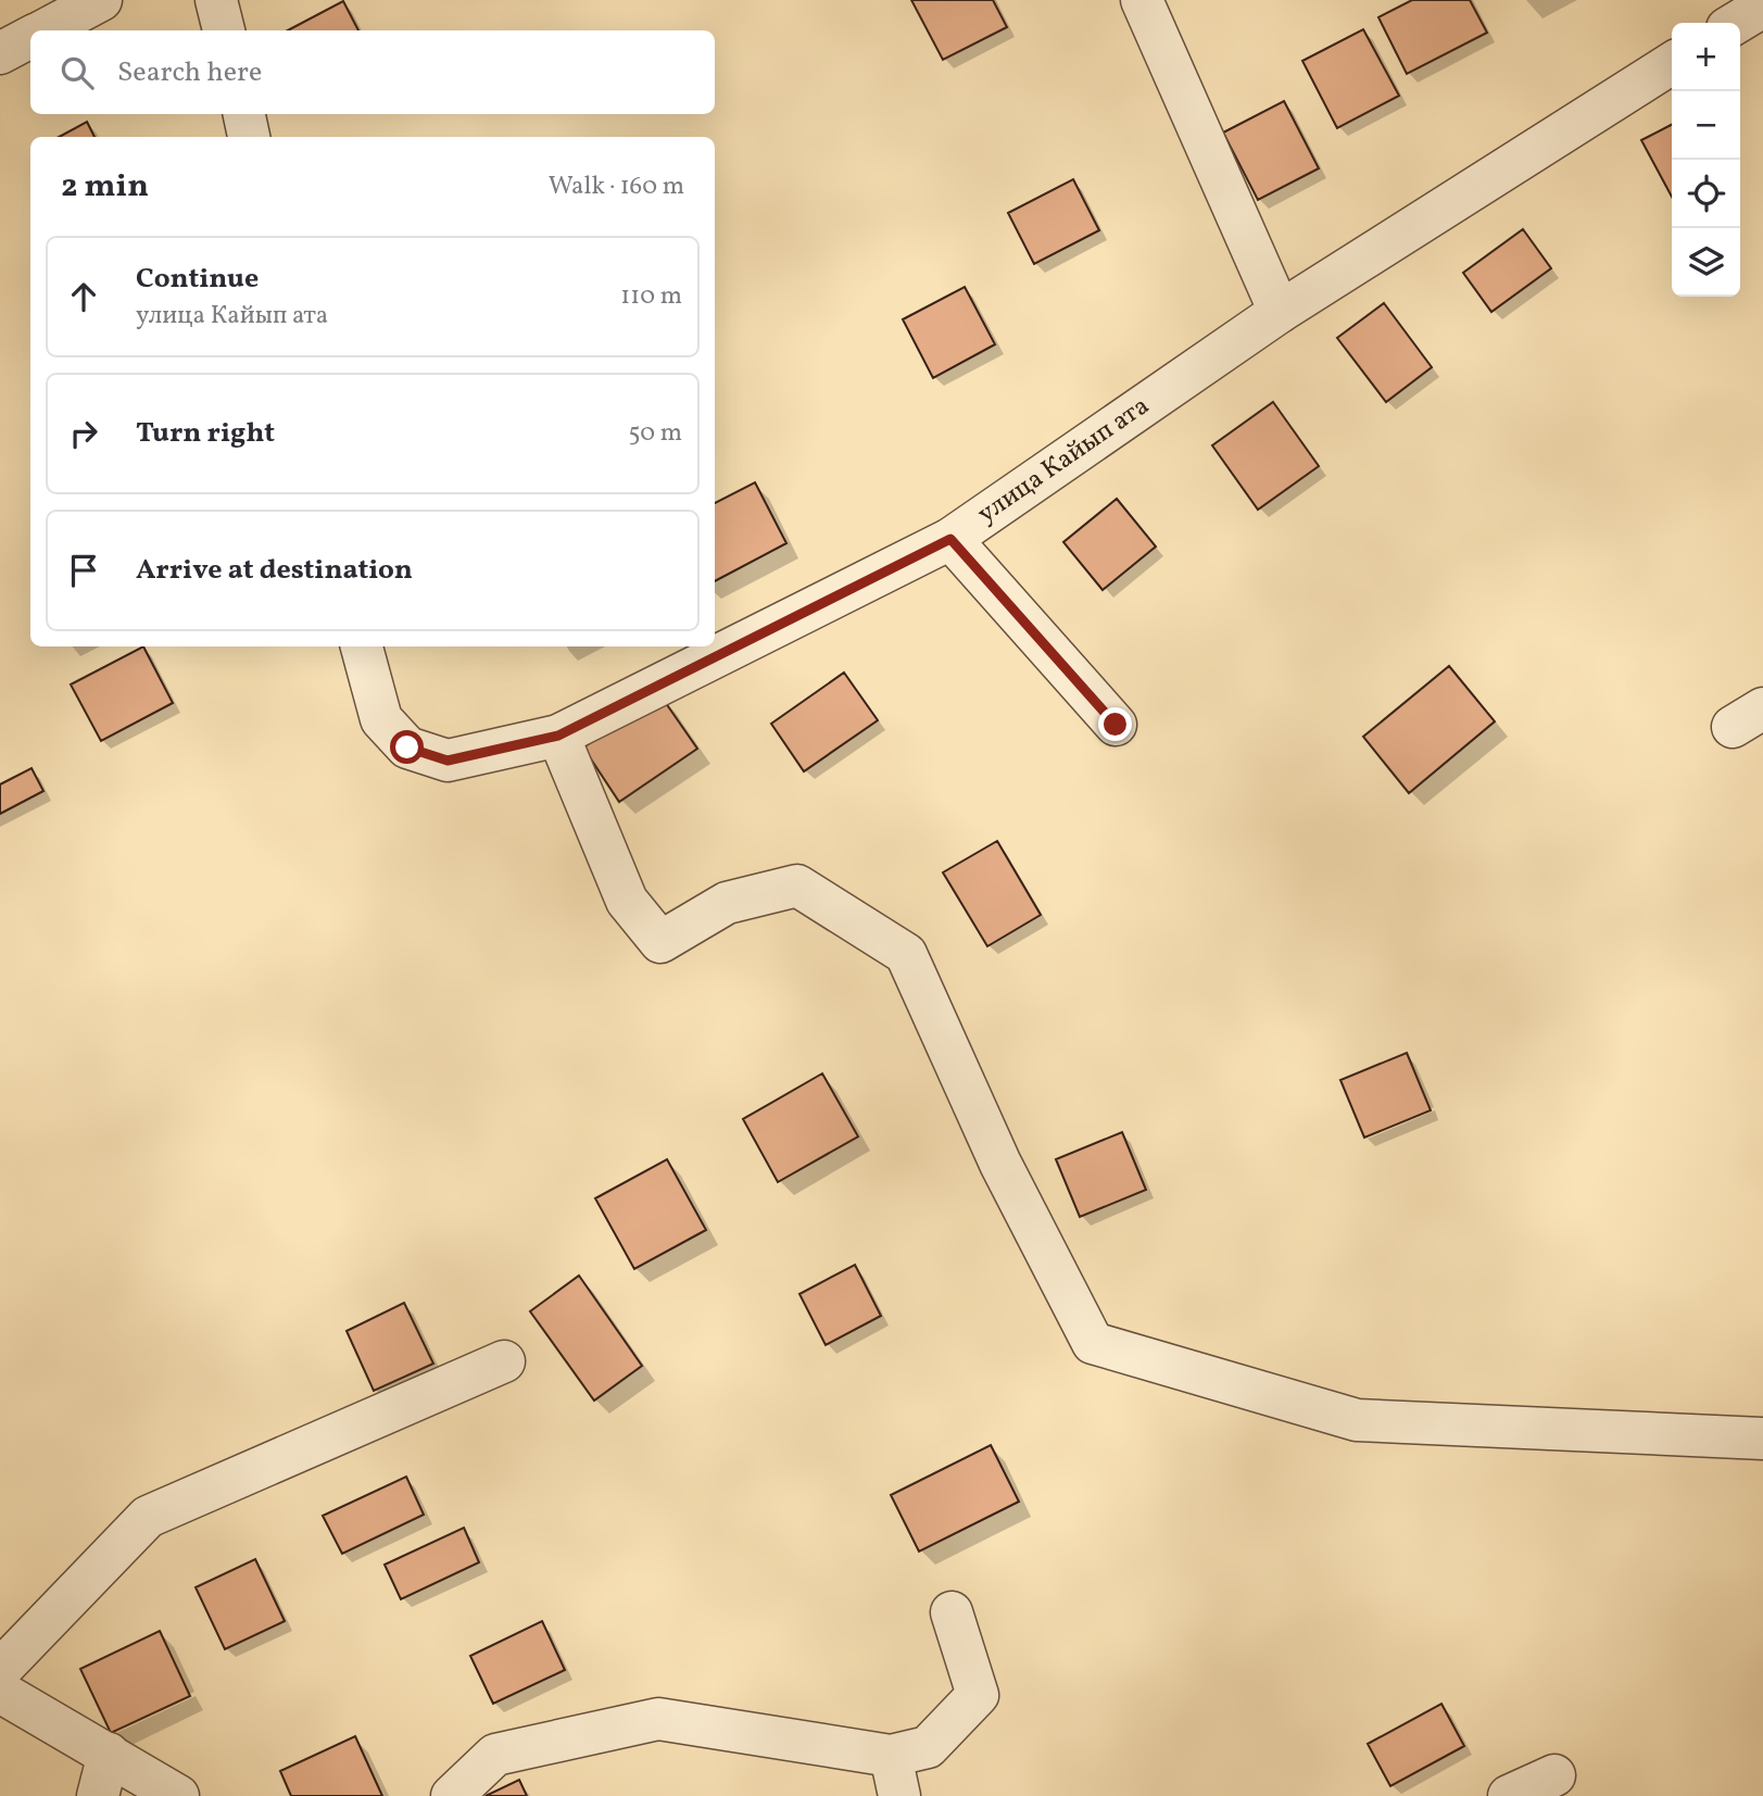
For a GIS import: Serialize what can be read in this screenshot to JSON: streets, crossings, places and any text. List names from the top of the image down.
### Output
{
  "streets": {
    "street": ["улица Кайып ата"]
  },
  "page": {
    "map_buttons": ["+", "−"],
    "search": "Search here",
    "heading": ["2 min", "Walk · 160 m"],
    "list": [
      ["Continue", "улица Кайып ата", "110 m"],
      ["Turn right", "50 m"],
      "Arrive at destination"
    ]
  }
}
